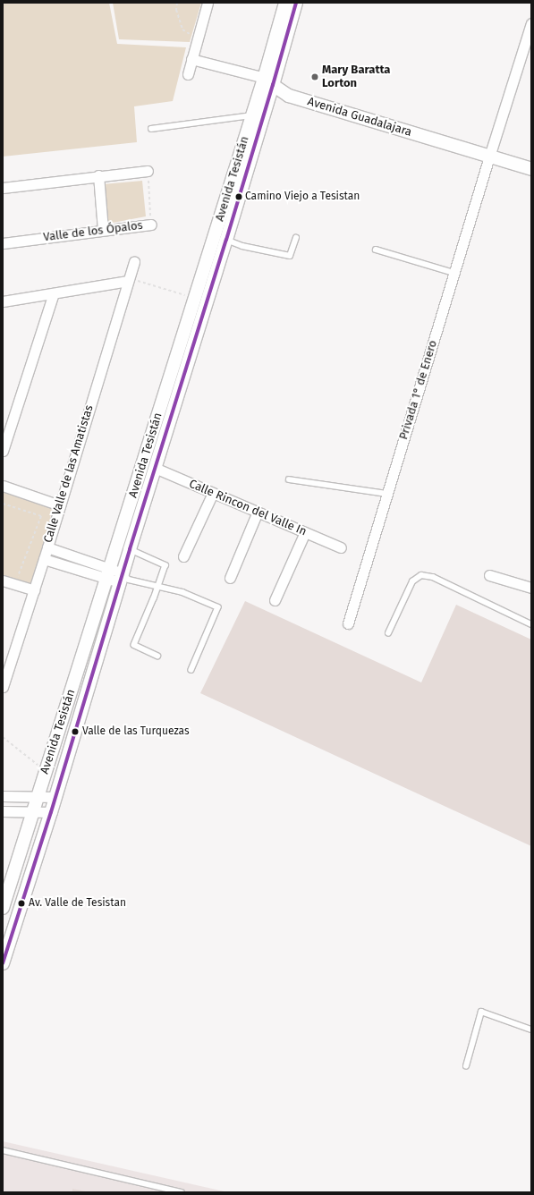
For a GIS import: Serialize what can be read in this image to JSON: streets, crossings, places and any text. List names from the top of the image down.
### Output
{
  "streets": {
    "street": [
      "Avenida Guadalajara",
      "Avenida Tesistán",
      "Valle de los Ópalos",
      "Privada 1° de Enero",
      "Calle Valle de las Amatistas",
      "Calle Rincon del Valle In"
    ]
  },
  "crossings": [
    ["Avenida Guadalajara", "Avenida Tesistán"],
    ["Avenida Guadalajara", "Privada 1° de Enero"],
    ["Avenida Tesistán", "Calle Rincon del Valle In"]
  ],
  "places": [
    "Mary Baratta Lorton",
    "Camino Viejo a Tesistan",
    "Valle de las Turquezas",
    "Av. Valle de Tesistan"
  ]
}
